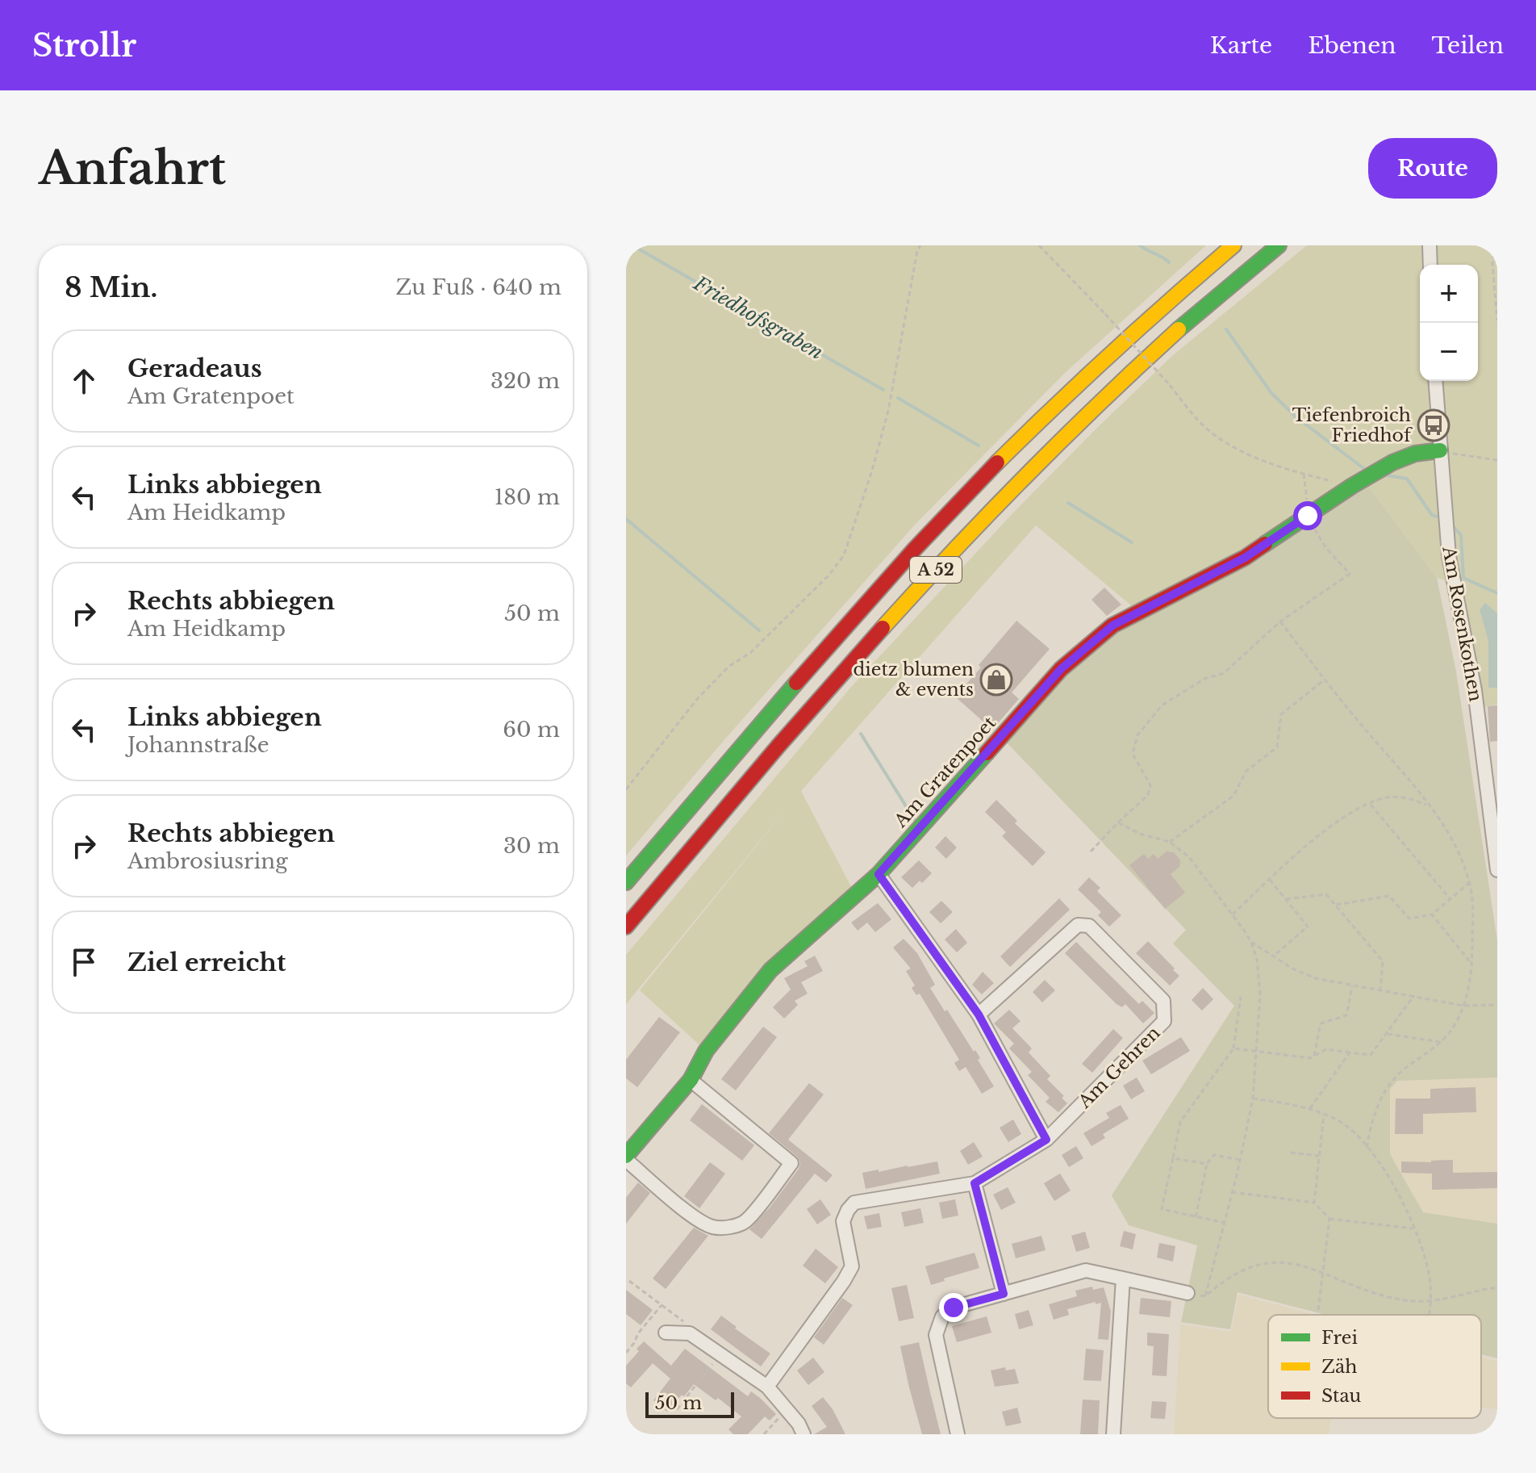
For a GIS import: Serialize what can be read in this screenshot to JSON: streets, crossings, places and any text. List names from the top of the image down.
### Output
{
  "streets": {
    "main road": ["A 52", "Am Gratenpoet"],
    "street": ["Am Rosenkothen", "Am Gehren"]
  },
  "crossings": [
    ["Am Rosenkothen", "Am Gratenpoet"]
  ],
  "water": ["Friedhofsgraben"],
  "places": {
    "bus stop": ["Tiefenbroich Friedhof"],
    "shop": ["dietz blumen & events"]
  },
  "legend": ["Frei", "Zäh", "Stau"],
  "scale_bar": "50 m",
  "page": {
    "header": "Strollr",
    "nav": ["Karte", "Ebenen", "Teilen"],
    "buttons": "Route",
    "title": "Anfahrt",
    "heading": ["8 Min.", "Zu Fuß · 640 m"],
    "map_buttons": ["+", "−"],
    "list": [
      ["Geradeaus", "Am Gratenpoet", "320 m"],
      ["Links abbiegen", "Am Heidkamp", "180 m"],
      ["Rechts abbiegen", "Am Heidkamp", "50 m"],
      ["Links abbiegen", "Johannstraße", "60 m"],
      ["Rechts abbiegen", "Ambrosiusring", "30 m"],
      "Ziel erreicht"
    ],
    "scale": "50 m"
  }
}
